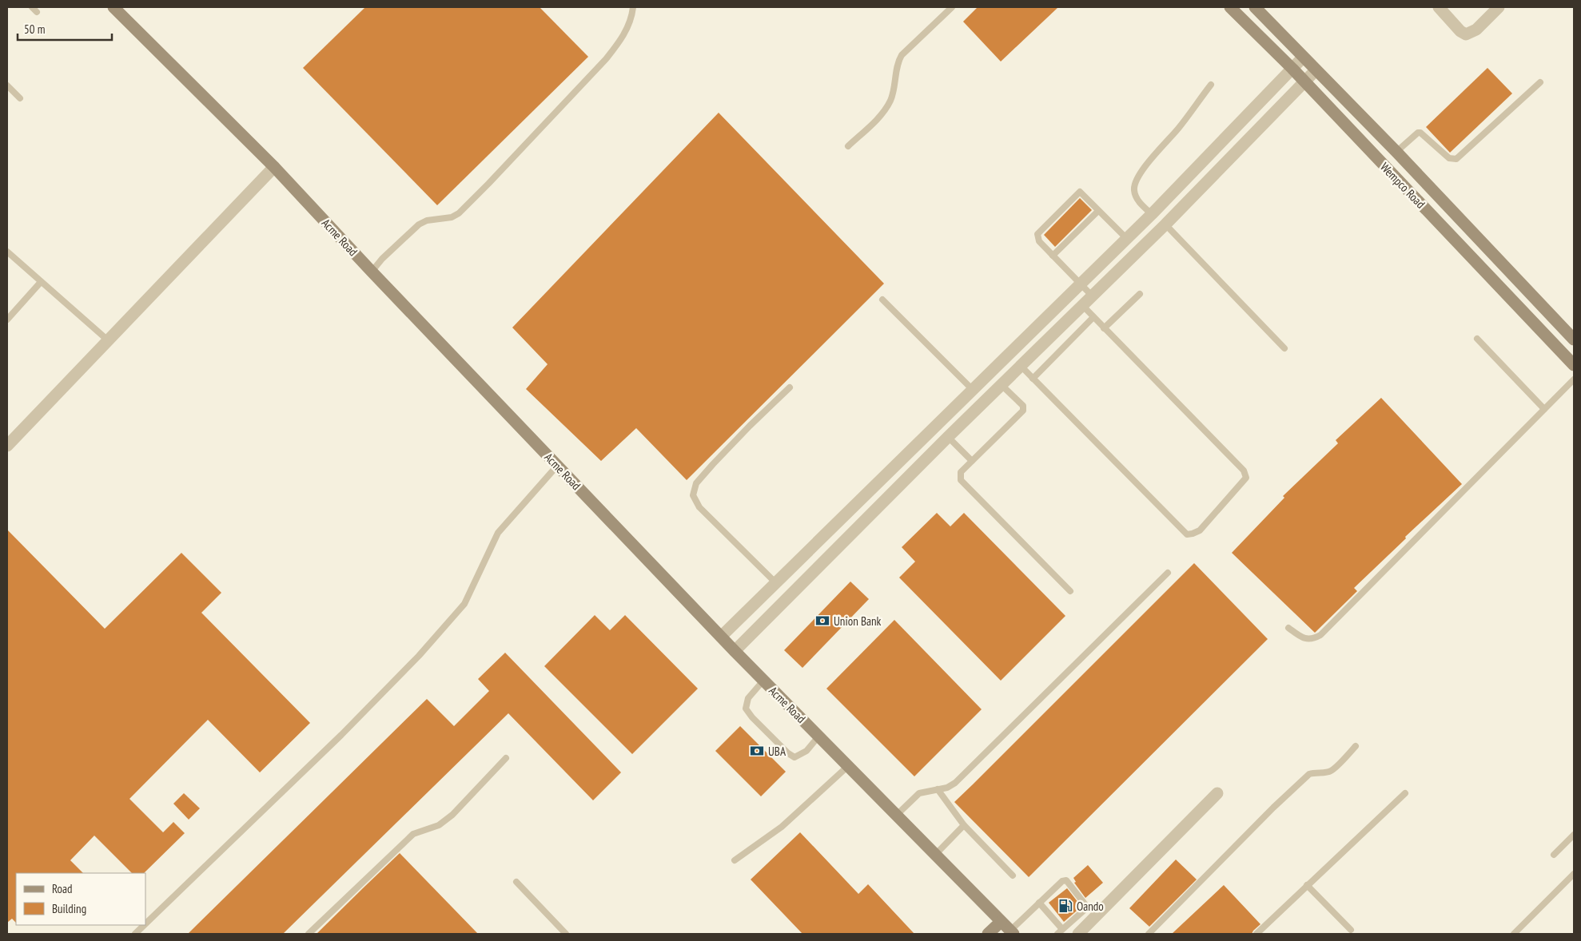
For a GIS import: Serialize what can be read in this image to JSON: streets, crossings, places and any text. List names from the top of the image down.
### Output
{
  "streets": {
    "street": ["Wempco Road", "Acme Road"]
  },
  "places": {
    "bank": ["Union Bank", "UBA"],
    "fuel station": ["Oando"]
  },
  "legend": ["Road", "Building"],
  "scale_bar": "50 m"
}
